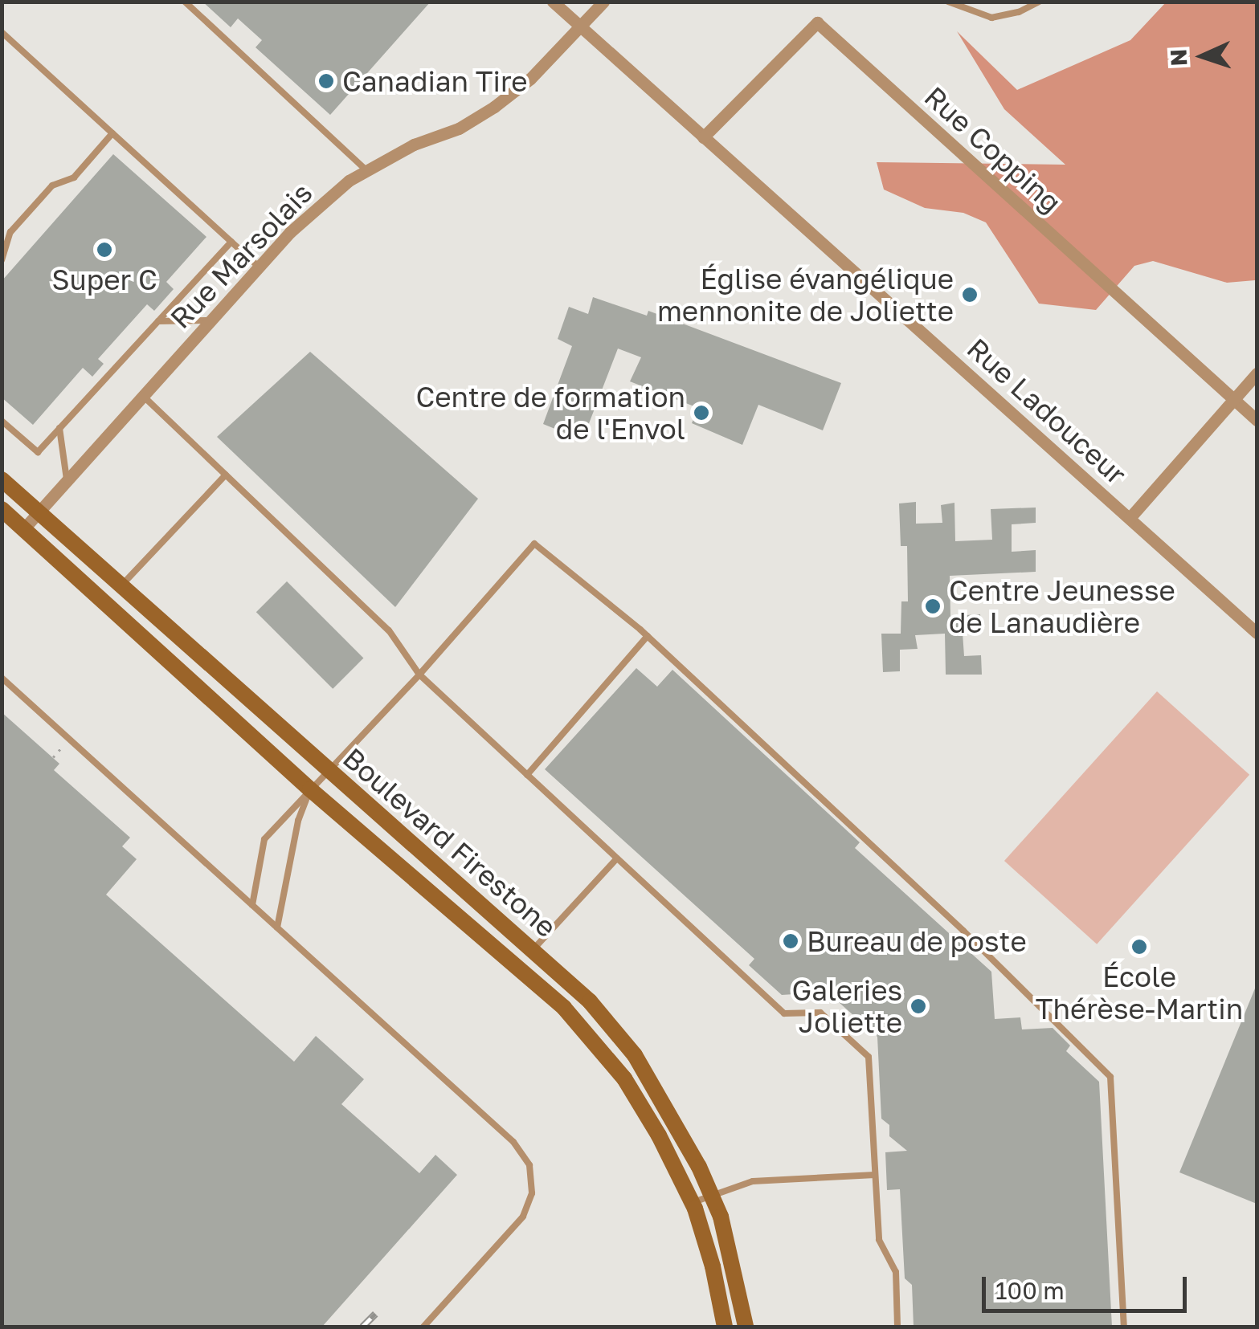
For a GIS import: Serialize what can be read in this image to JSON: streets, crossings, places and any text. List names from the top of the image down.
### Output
{
  "streets": {
    "main road": ["Boulevard Firestone"],
    "street": ["Rue Copping", "Rue Marsolais", "Rue Ladouceur"]
  },
  "crossings": [
    ["Rue Copping", "Rue Ladouceur"],
    ["Rue Marsolais", "Rue Ladouceur"],
    ["Rue Marsolais", "Boulevard Firestone"]
  ],
  "places": [
    "Canadian Tire",
    "Super C",
    "Église évangélique mennonite de Joliette",
    "Centre de formation de l'Envol",
    "Centre Jeunesse de Lanaudière",
    "Bureau de poste",
    "École Thérèse-Martin",
    "Galeries Joliette"
  ],
  "scale_bar": "100 m",
  "north": "left"
}
